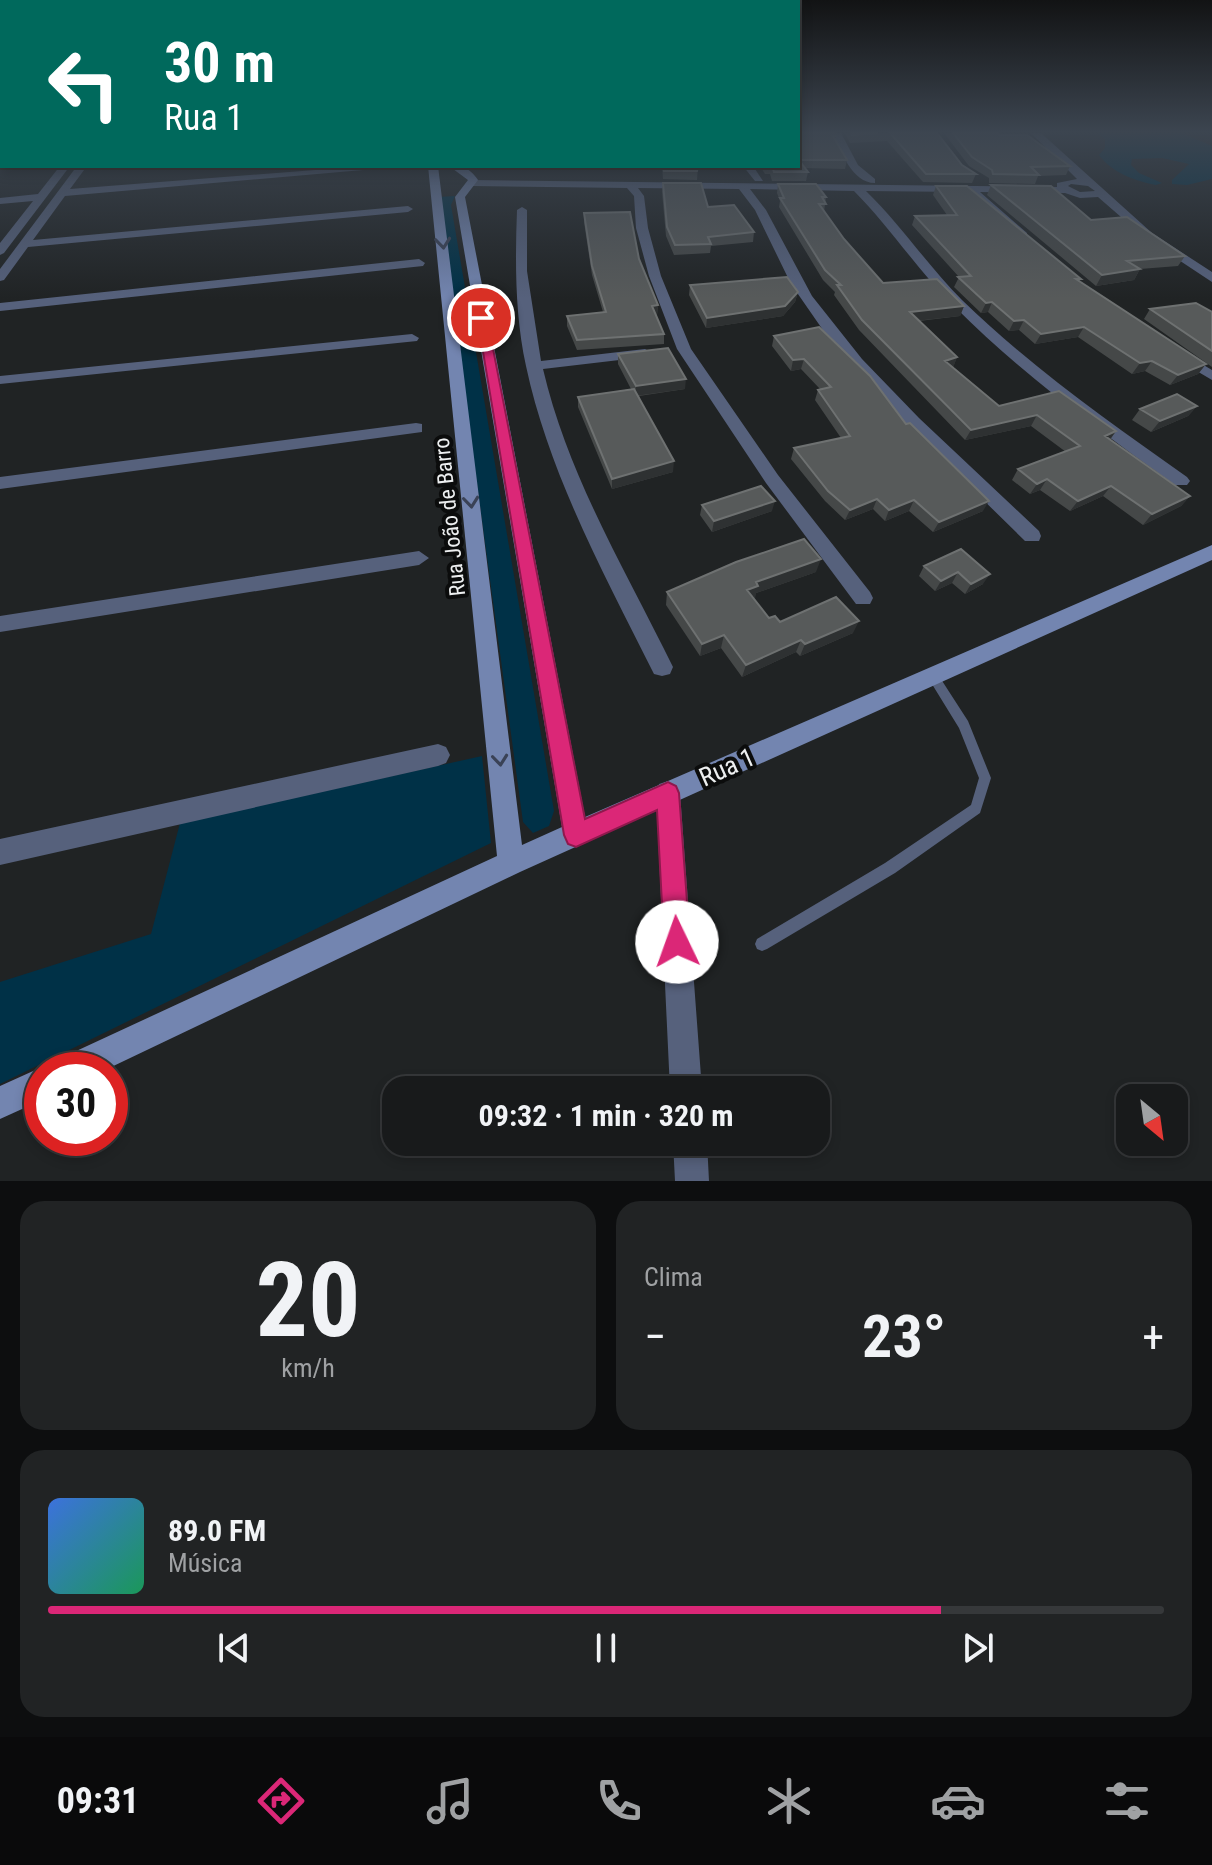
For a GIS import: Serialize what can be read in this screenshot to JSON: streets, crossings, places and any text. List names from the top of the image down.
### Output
{
  "streets": {
    "street": ["Rua João de Barro", "Rua 1"]
  },
  "crossings": [
    ["Rua João de Barro", "Rua 1"]
  ],
  "north": "bottom right",
  "page": {
    "turn": ["30 m", "Rua 1"],
    "limit": "30",
    "trip": "09:32 · 1 min · 320 m",
    "tile": [
      ["20", "km/h"],
      "Clima"
    ],
    "heat": ["−", "23°", "+"],
    "song": ["89.0 FM", "Música"],
    "tabs": "09:31"
  }
}
